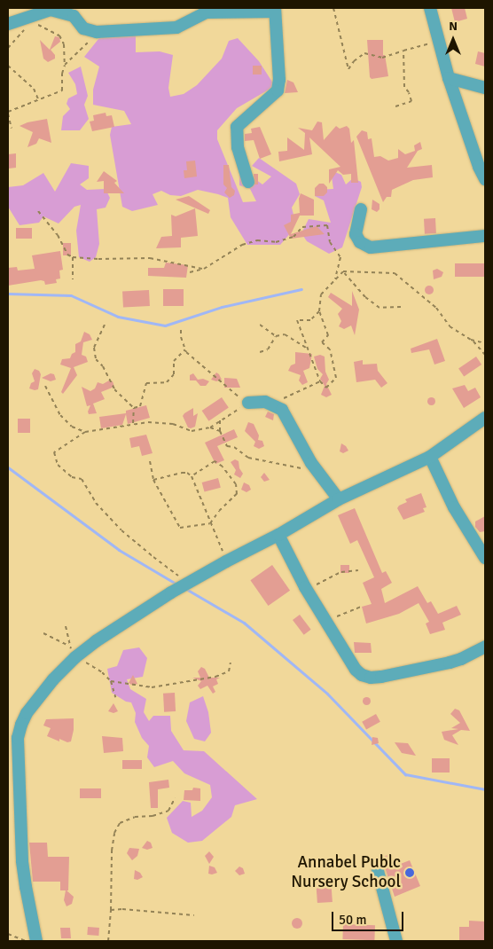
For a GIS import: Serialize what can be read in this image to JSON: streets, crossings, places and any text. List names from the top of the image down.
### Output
{
  "places": ["Annabel Publc Nursery School"],
  "scale_bar": "50 m",
  "north": "top"
}
